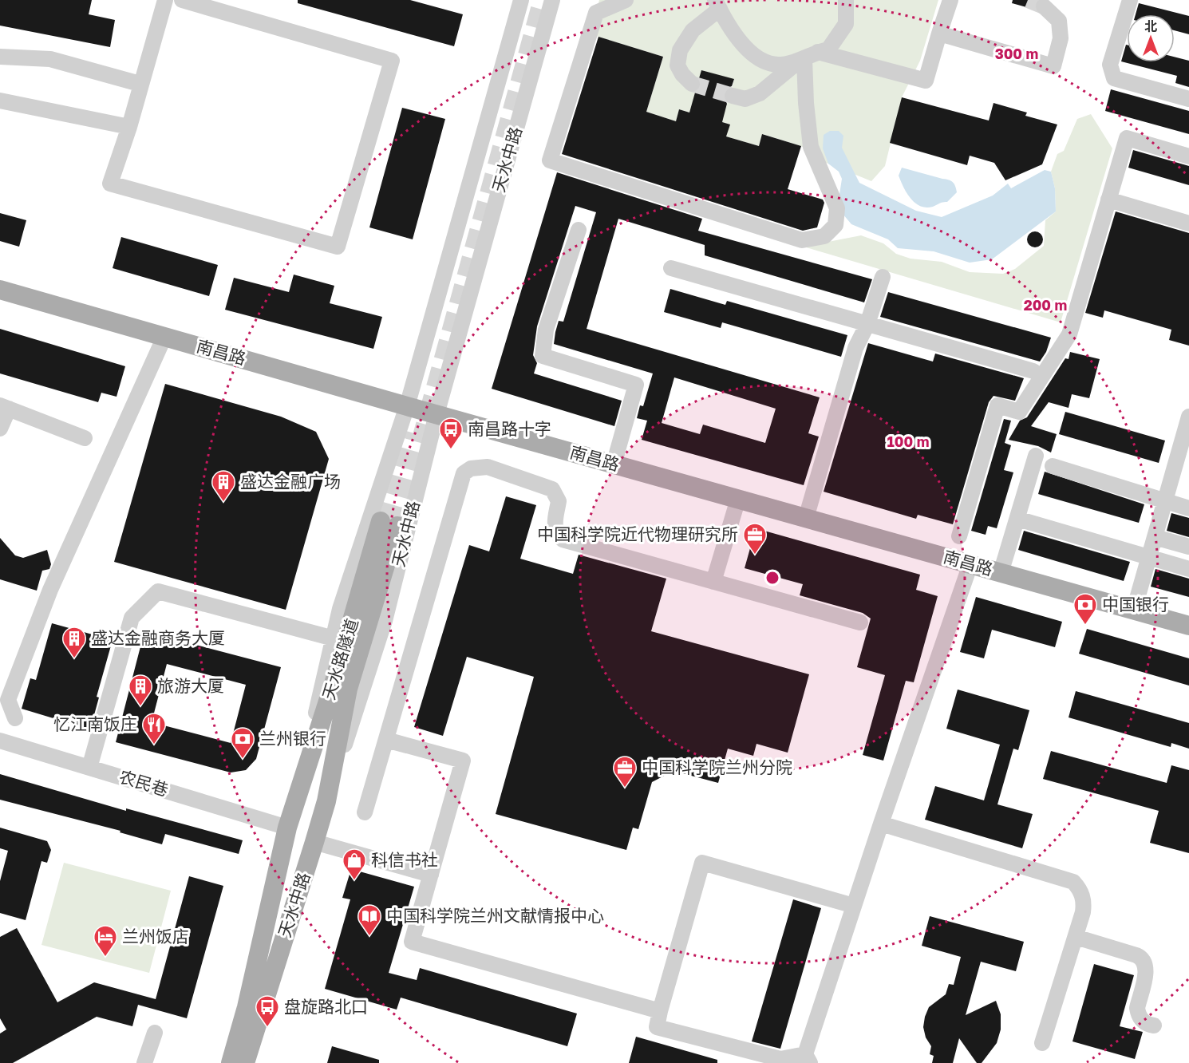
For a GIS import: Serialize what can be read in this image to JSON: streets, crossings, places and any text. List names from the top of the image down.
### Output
{
  "streets": {
    "main road": ["天水中路", "南昌路", "天水路隧道"],
    "street": ["农民巷"]
  },
  "crossings": [
    ["天水中路", "南昌路"],
    ["天水中路", "天水路隧道"],
    ["天水中路", "农民巷"]
  ],
  "places": {
    "bus stop": ["南昌路十字", "盘旋路北口"],
    "building": ["盛达金融广场", "盛达金融商务大厦", "旅游大厦"],
    "office": ["中国科学院近代物理研究所", "中国科学院兰州分院"],
    "bank": ["中国银行", "兰州银行"],
    "restaurant": ["忆江南饭庄"],
    "shop": ["科信书社"],
    "library": ["中国科学院兰州文献情报中心"],
    "hotel": ["兰州饭店"]
  },
  "north": "top",
  "rings": ["300 m", "200 m", "100 m"]
}
